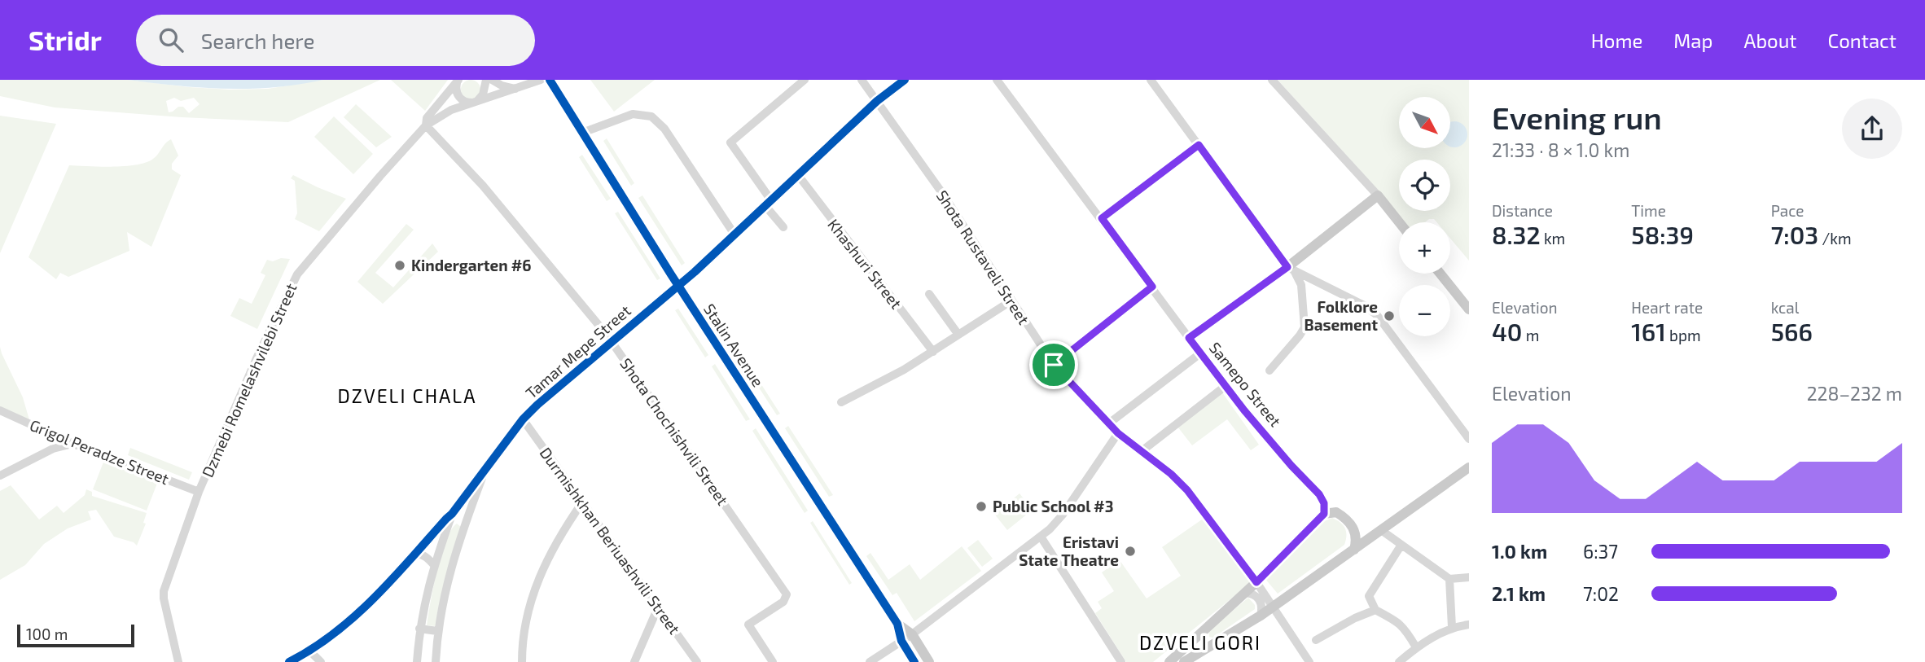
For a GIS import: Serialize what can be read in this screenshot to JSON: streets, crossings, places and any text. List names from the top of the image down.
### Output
{
  "streets": {
    "main road": ["Stalin Avenue", "Samepo Street"],
    "street": [
      "Shota Rustaveli Street",
      "Khashuri Street",
      "Tamar Mepe Street",
      "Dzmebi Romelashvilebi Street",
      "Shota Chochishvili Street",
      "Grigol Peradze Street",
      "Durmishkhan Beriuashvili Street"
    ]
  },
  "crossings": [
    ["Shota Rustaveli Street", "Tamar Mepe Street"],
    ["Khashuri Street", "Tamar Mepe Street"],
    ["Stalin Avenue", "Tamar Mepe Street"],
    ["Tamar Mepe Street", "Shota Chochishvili Street"],
    ["Tamar Mepe Street", "Durmishkhan Beriuashvili Street"],
    ["Dzmebi Romelashvilebi Street", "Shota Chochishvili Street"],
    ["Dzmebi Romelashvilebi Street", "Grigol Peradze Street"]
  ],
  "districts": ["DZVELI CHALA", "DZVELI GORI"],
  "places": [
    "Kindergarten #6",
    "Folklore Basement",
    "Public School #3",
    "Eristavi State Theatre"
  ],
  "scale_bar": "100 m",
  "north": "bottom right",
  "page": {
    "header": "Stridr",
    "search": "Search here",
    "nav": [
      "Home",
      "Map",
      "About",
      "Contact"
    ],
    "heading": ["Evening run", "21:33 · 8 × 1.0 km"],
    "map_buttons": ["+", "−"],
    "stats": [
      ["Distance", "8.32 km"],
      ["Time", "58:39"],
      ["Pace", "7:03 /km"],
      ["Elevation", "40 m"],
      ["Heart rate", "161 bpm"],
      ["kcal", "566"]
    ],
    "chart": ["Elevation", "228–232 m"],
    "list": [
      {
        "name": "1.0 km",
        "note": "6:37"
      },
      {
        "name": "2.1 km",
        "note": "7:02"
      }
    ],
    "scale": "100 m"
  }
}
